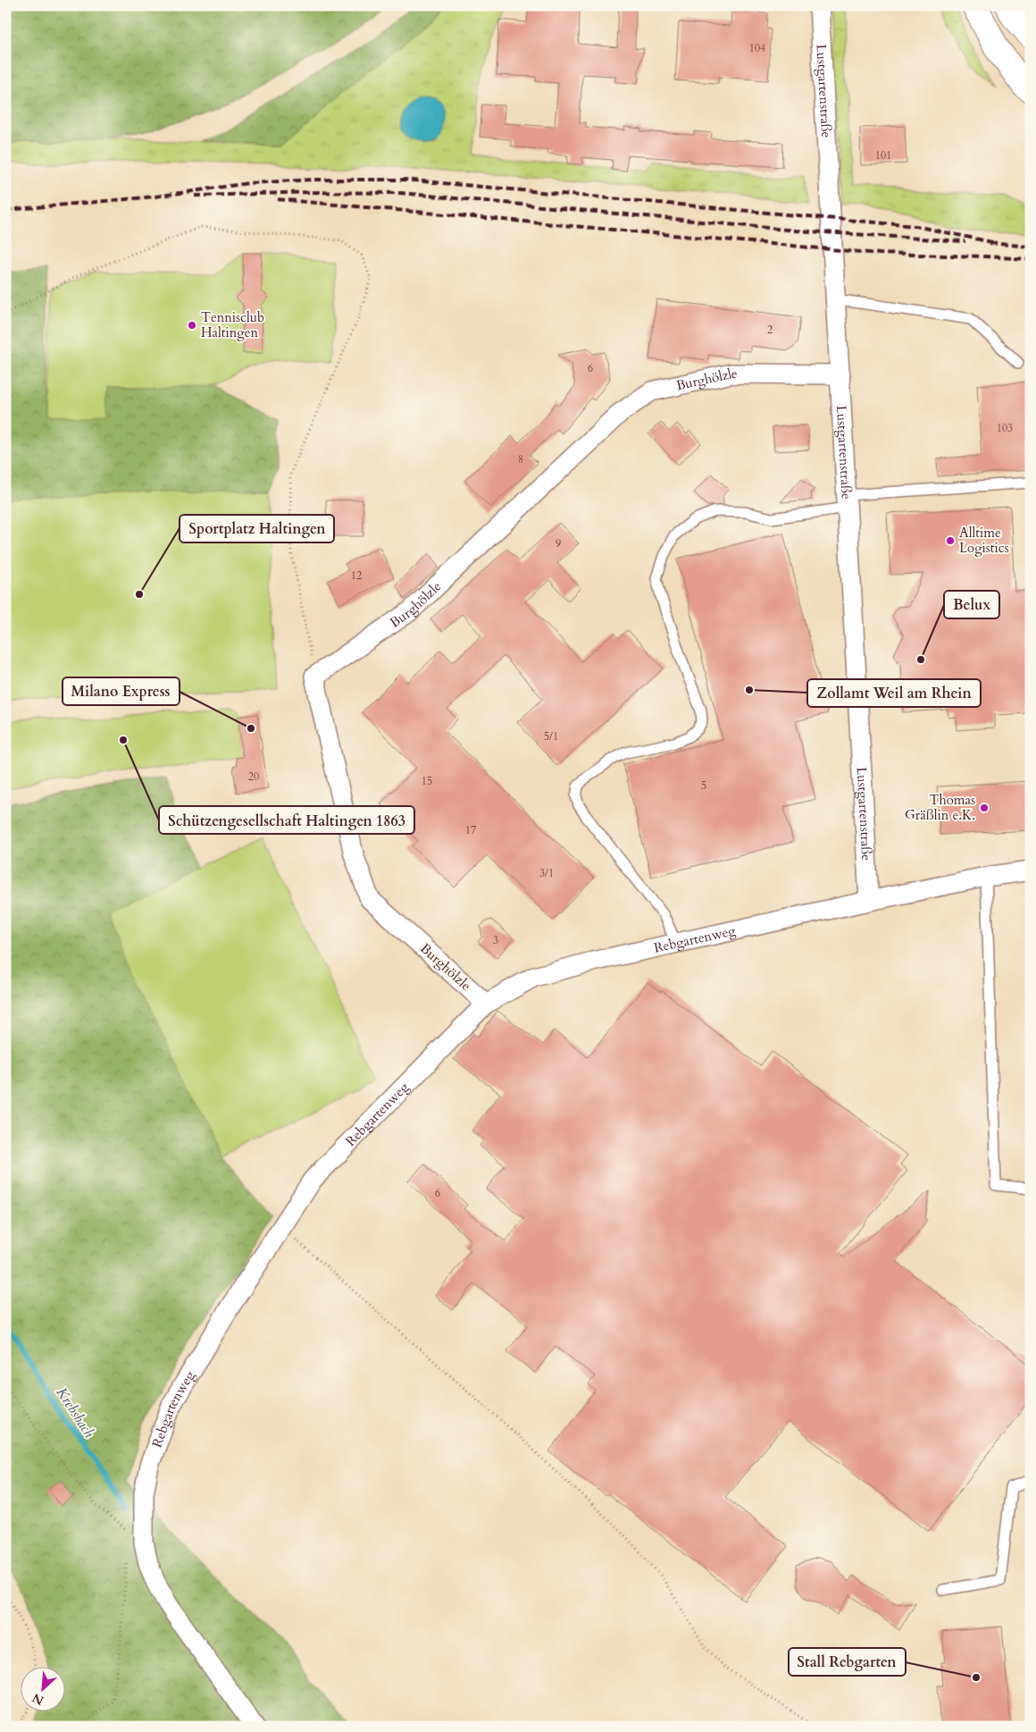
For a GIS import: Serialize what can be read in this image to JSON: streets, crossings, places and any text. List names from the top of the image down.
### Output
{
  "streets": {
    "street": ["Lustgartenstraße", "Burghölzle", "Rebgartenweg"]
  },
  "crossings": [
    ["Lustgartenstraße", "Burghölzle"],
    ["Lustgartenstraße", "Rebgartenweg"],
    ["Burghölzle", "Rebgartenweg"]
  ],
  "water": ["Krebsbach"],
  "places": [
    "Tennisclub Haltingen",
    "Alltime Logistics",
    "Sportplatz Haltingen",
    "Belux",
    "Zollamt Weil am Rhein",
    "Milano Express",
    "Schützengesellschaft Haltingen 1863",
    "Thomas Gräßlin e.K.",
    "Stall Rebgarten"
  ],
  "house_numbers": [
    "104",
    "101",
    "2",
    "6",
    "103",
    "8",
    "9",
    "12",
    "5/1",
    "20",
    "15",
    "5",
    "17",
    "3/1",
    "3",
    "6"
  ],
  "north": "bottom left"
}
